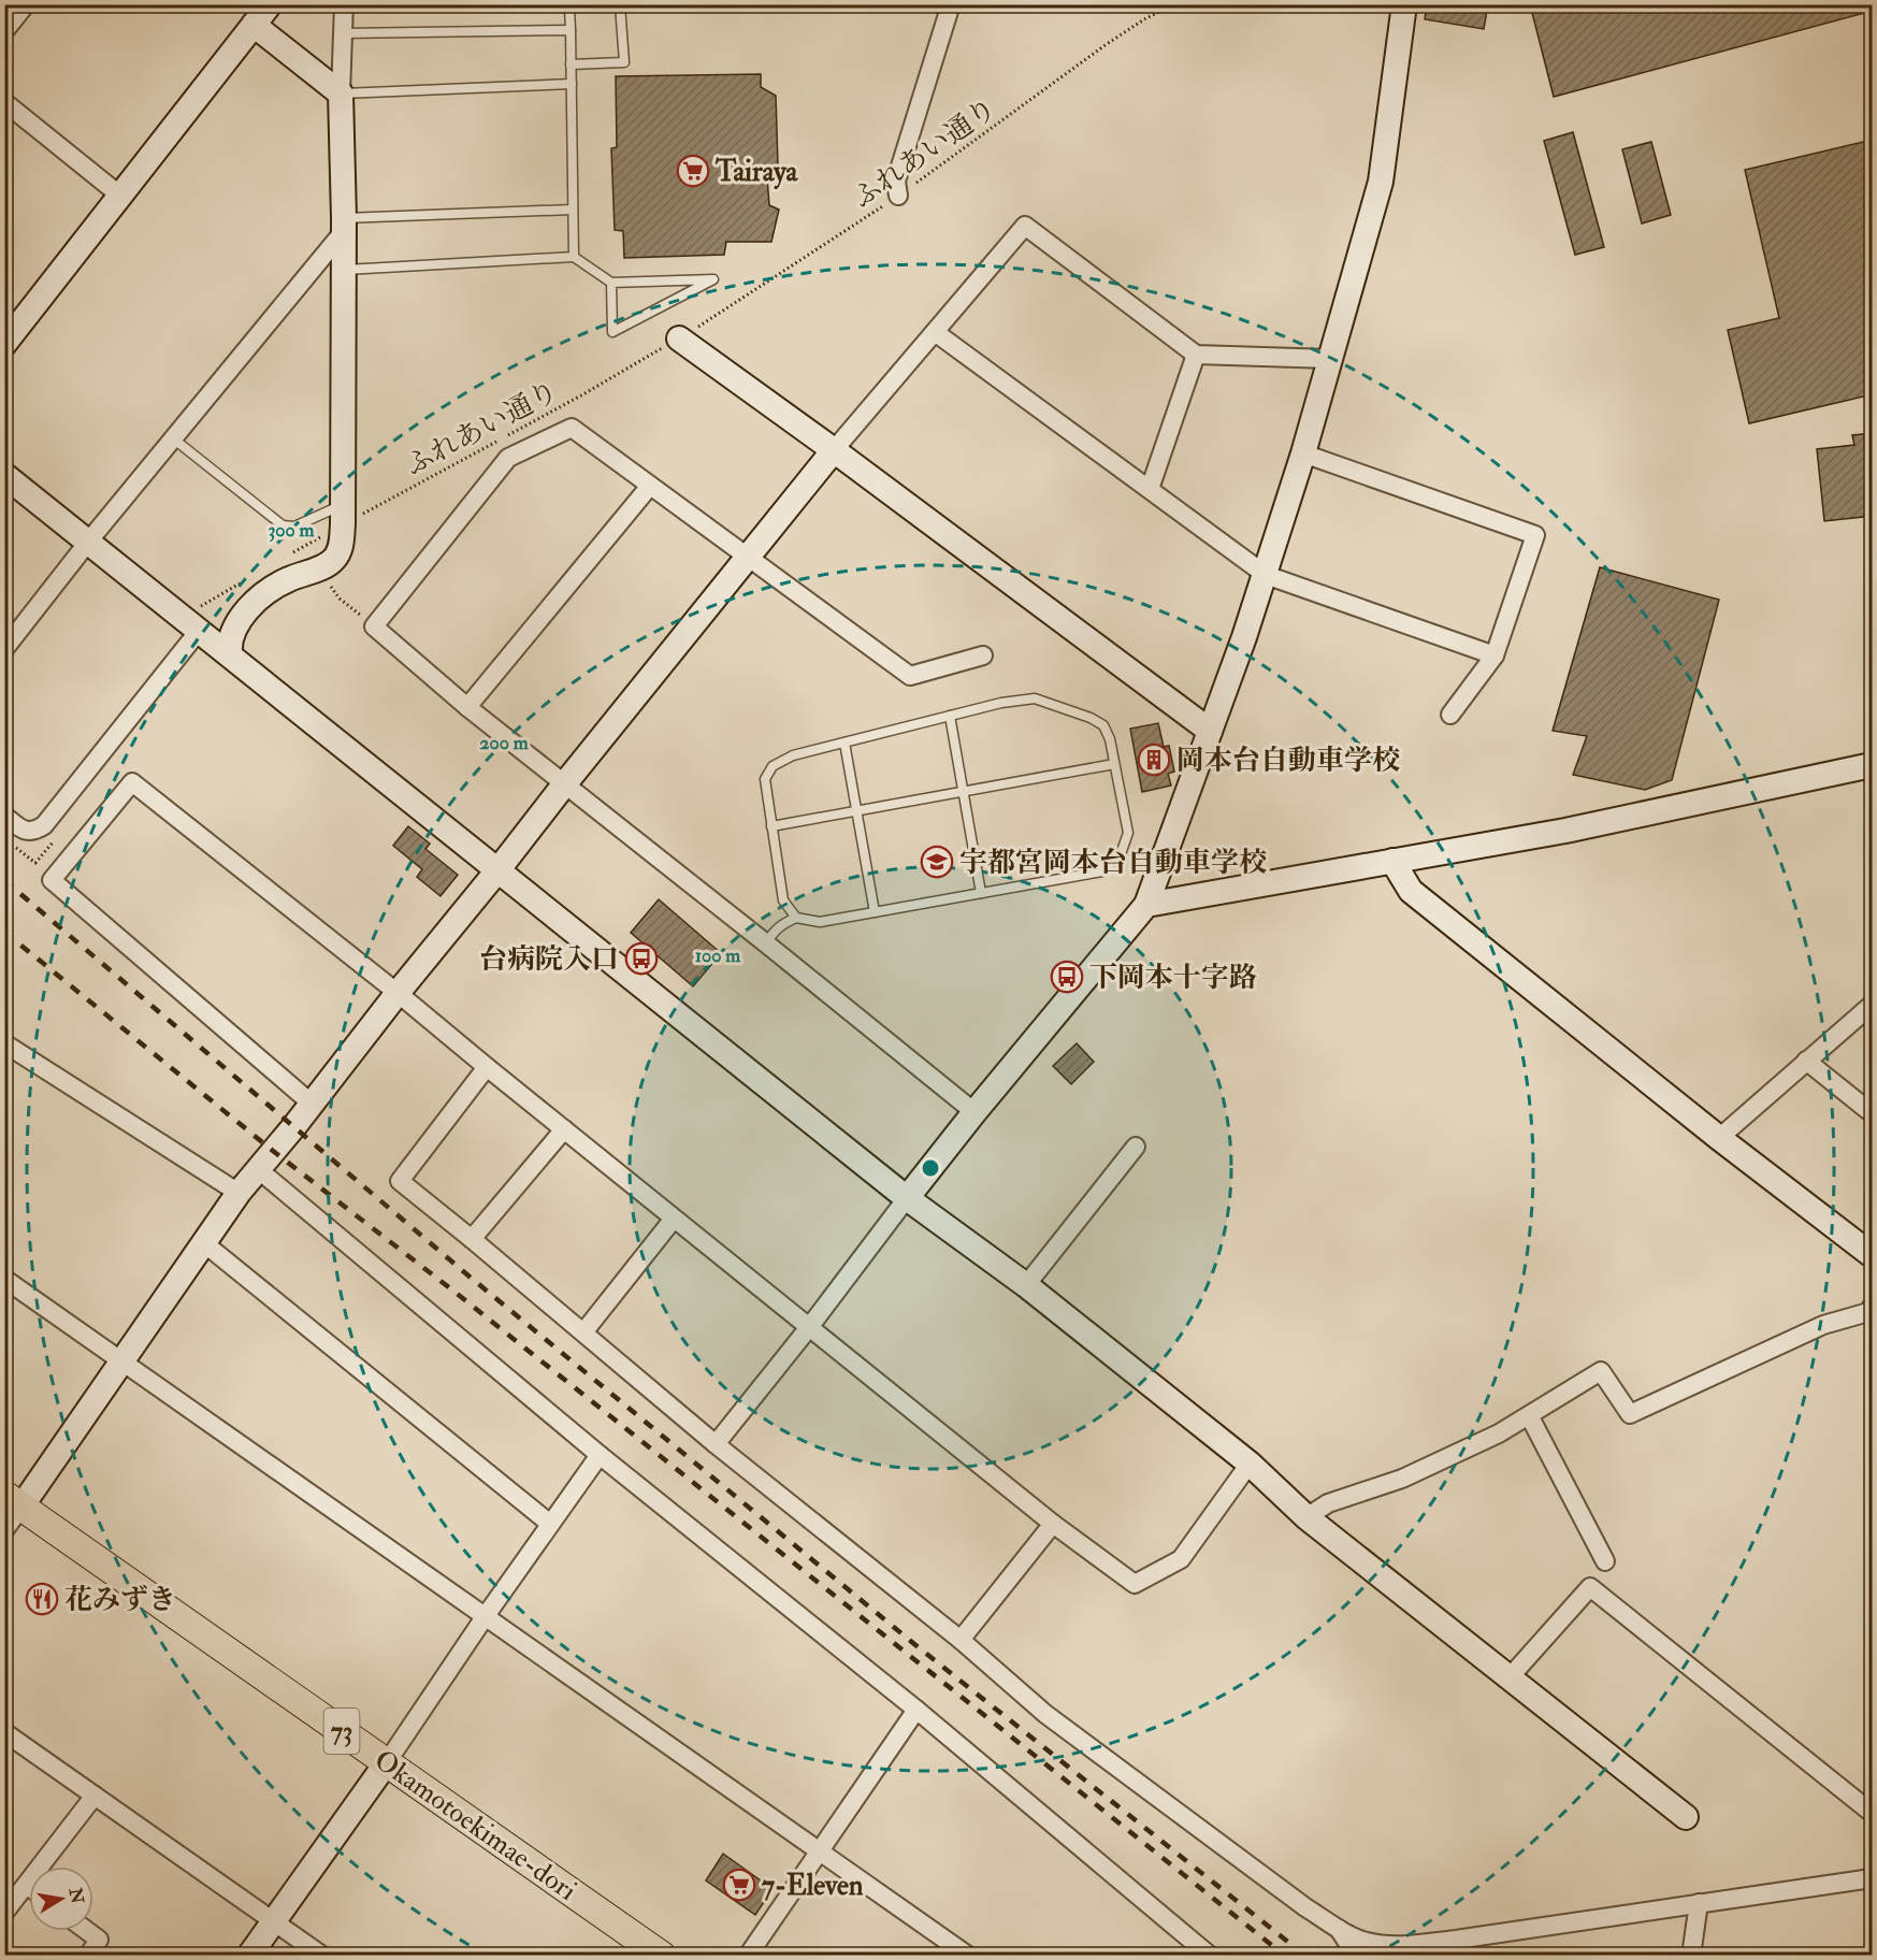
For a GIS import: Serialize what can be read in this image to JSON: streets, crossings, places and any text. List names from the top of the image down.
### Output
{
  "streets": {
    "main road": ["73", "Okamotoekimae-dori"],
    "path": ["ふれあい通り"]
  },
  "places": {
    "supermarket": ["Tairaya", "7-Eleven"],
    "building": ["岡本台自動車学校"],
    "school or university": ["宇都宮岡本台自動車学校"],
    "bus stop": ["台病院入口", "下岡本十字路"],
    "restaurant": ["花みずき"]
  },
  "north": "right",
  "rings": ["300 m", "200 m", "100 m"]
}
